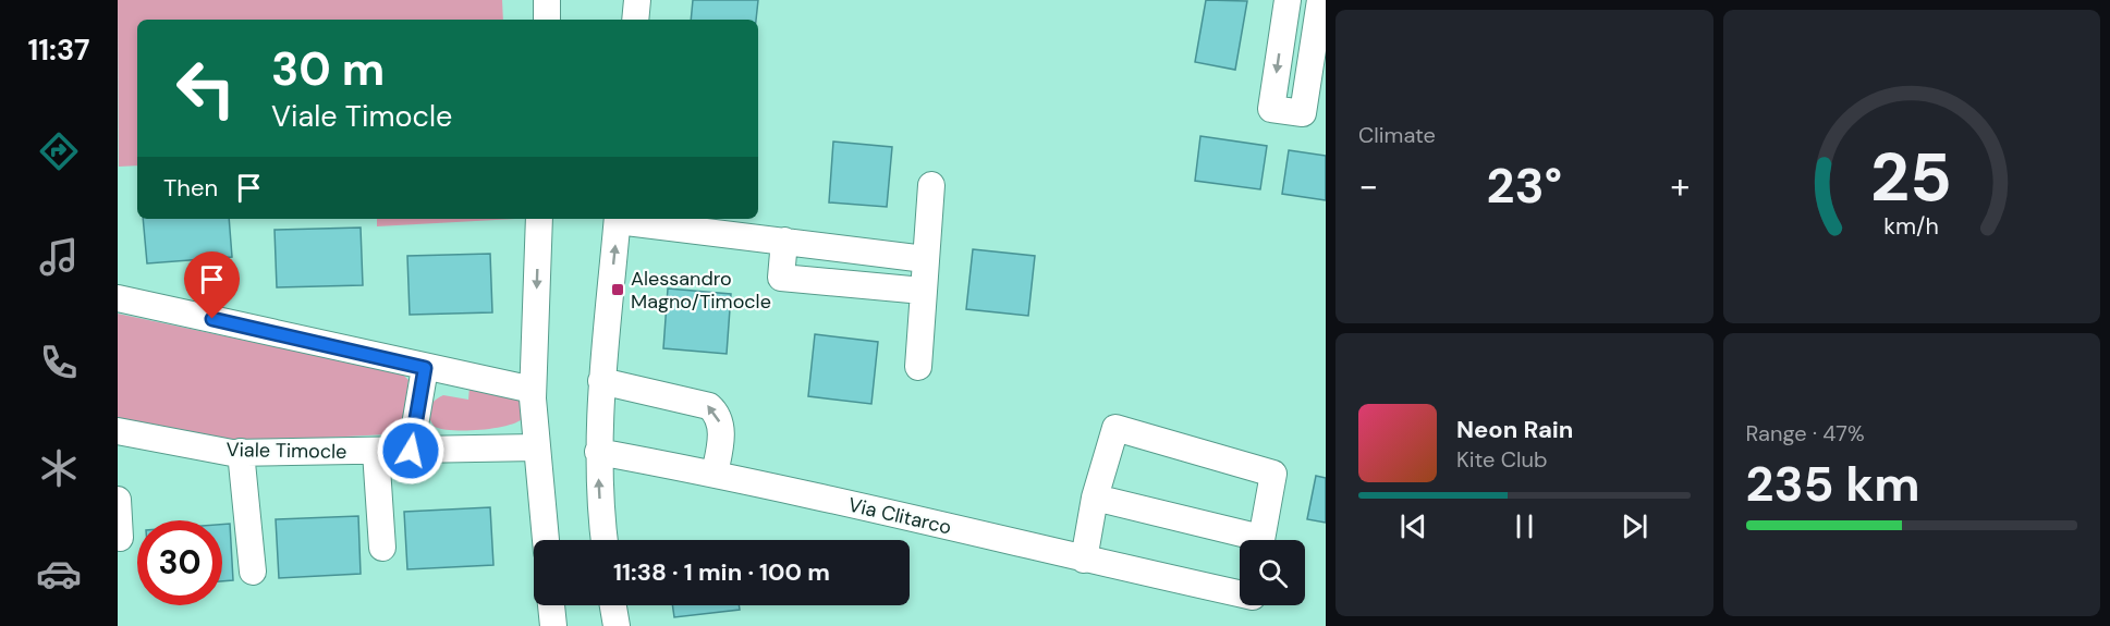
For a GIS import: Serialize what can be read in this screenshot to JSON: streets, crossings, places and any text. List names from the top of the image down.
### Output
{
  "streets": {
    "street": ["Viale Timocle", "Via Clitarco"]
  },
  "places": {
    "transit": ["Alessandro Magno/Timocle"]
  },
  "page": {
    "tabs": "11:37",
    "tile": [
      "Climate",
      ["Range · 47%", "235 km"]
    ],
    "turn": ["30 m", "Viale Timocle"],
    "then": "Then",
    "heat": ["−", "23°", "+"],
    "song": ["Neon Rain", "Kite Club"],
    "limit": "30",
    "trip": "11:38 · 1 min · 100 m",
    "gauge": ["25", "km/h"]
  }
}
